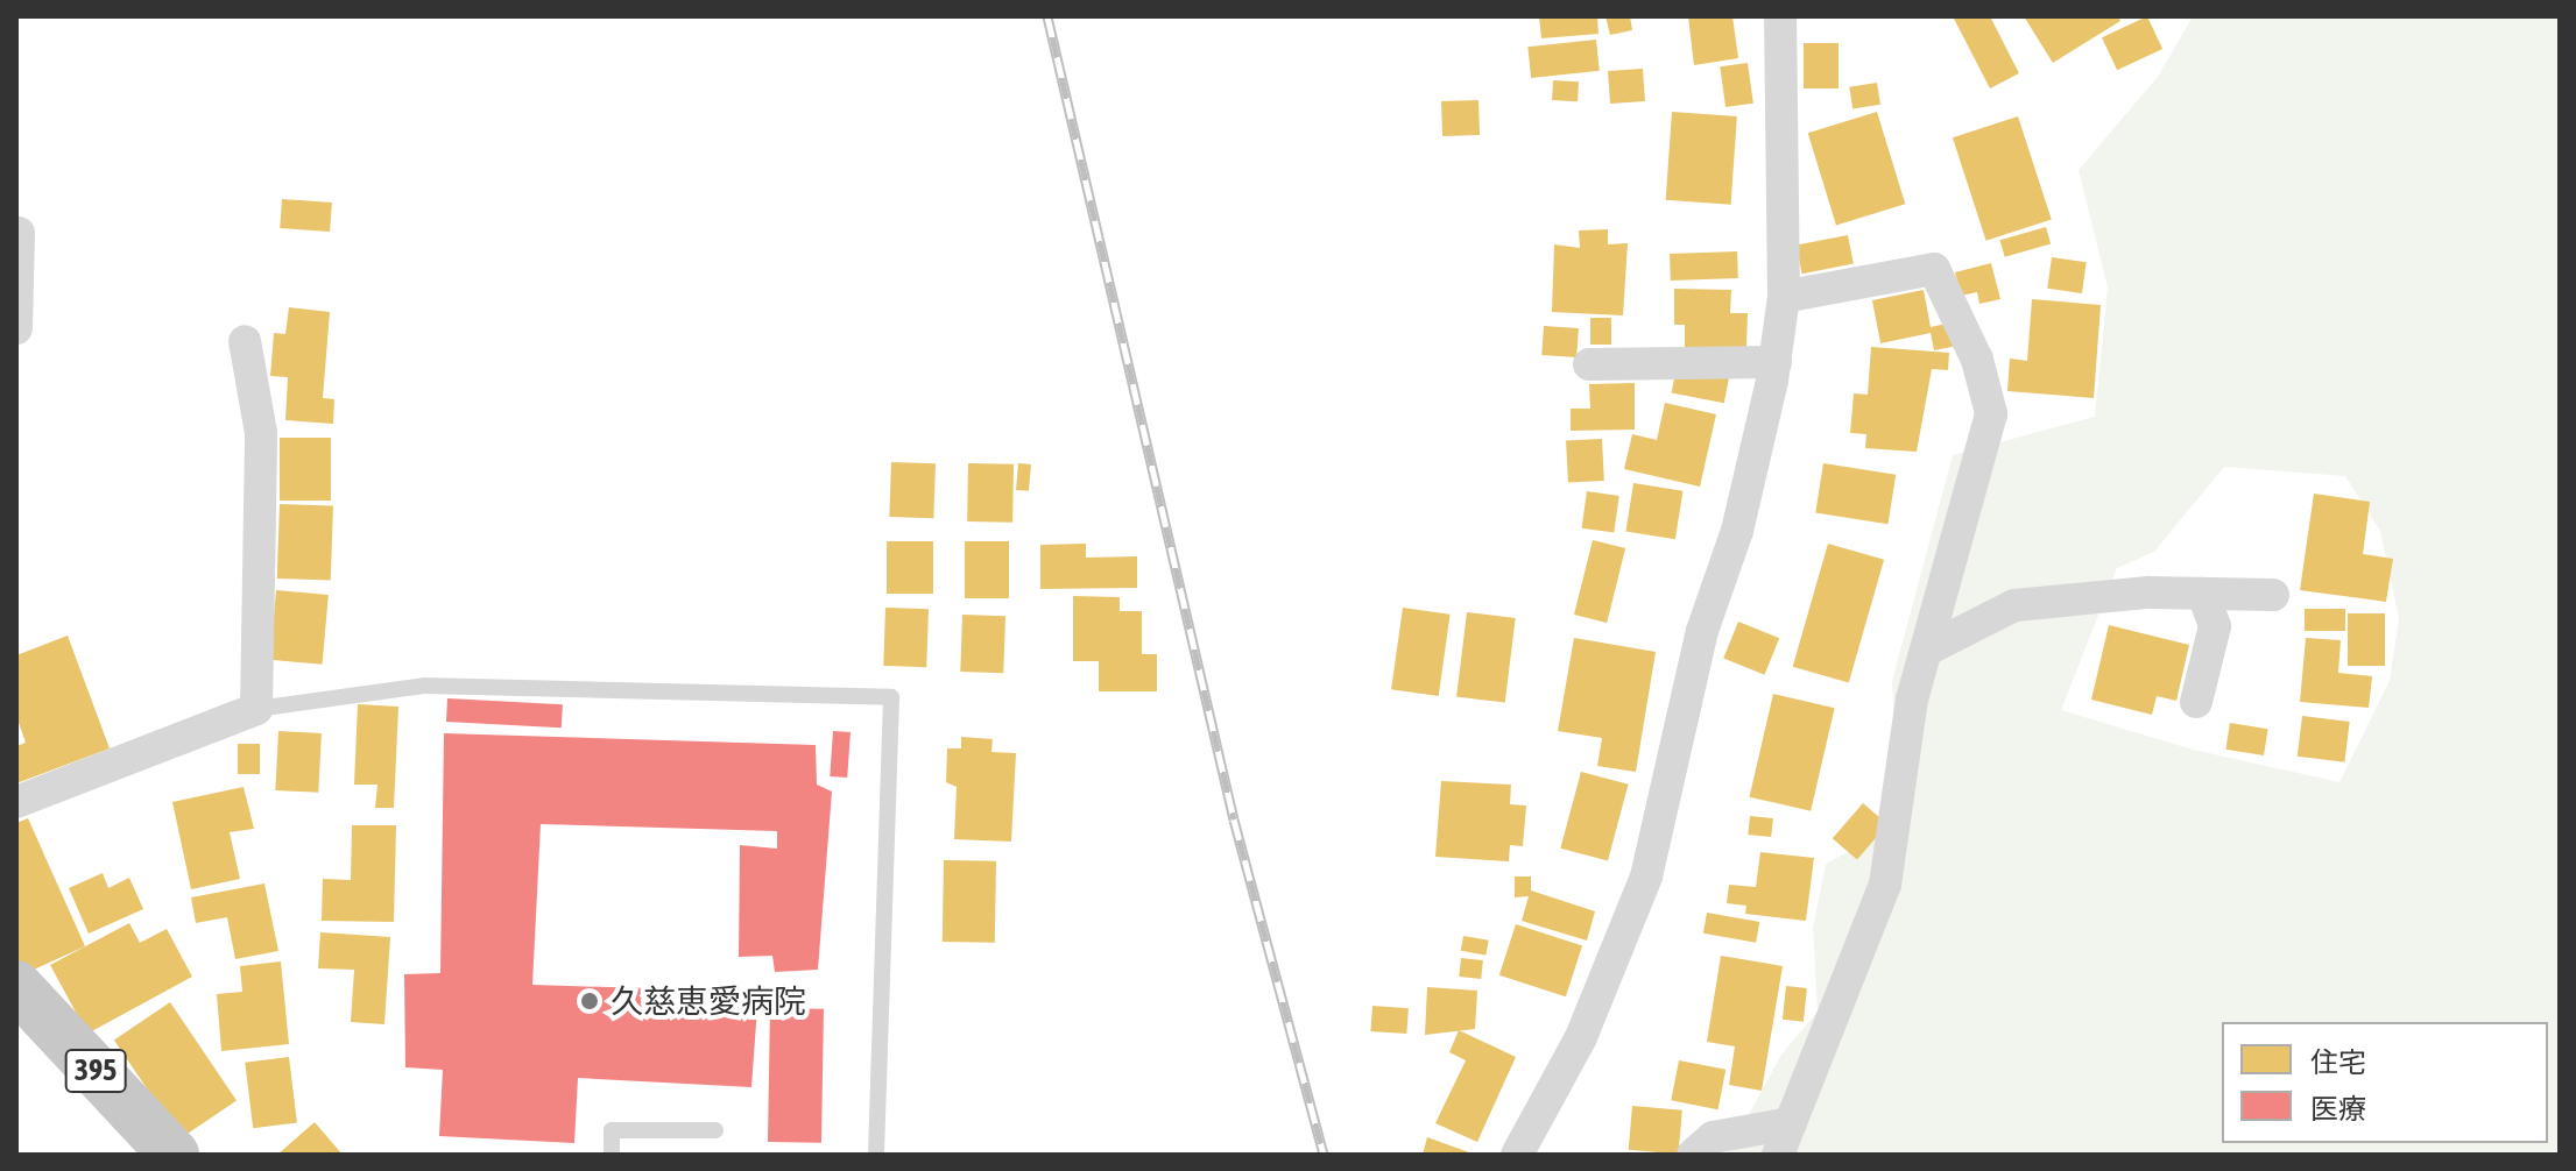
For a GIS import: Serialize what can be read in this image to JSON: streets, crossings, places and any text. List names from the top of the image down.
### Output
{
  "streets": {
    "highway": ["395"]
  },
  "places": ["久慈恵愛病院"],
  "legend": ["住宅", "医療"]
}
